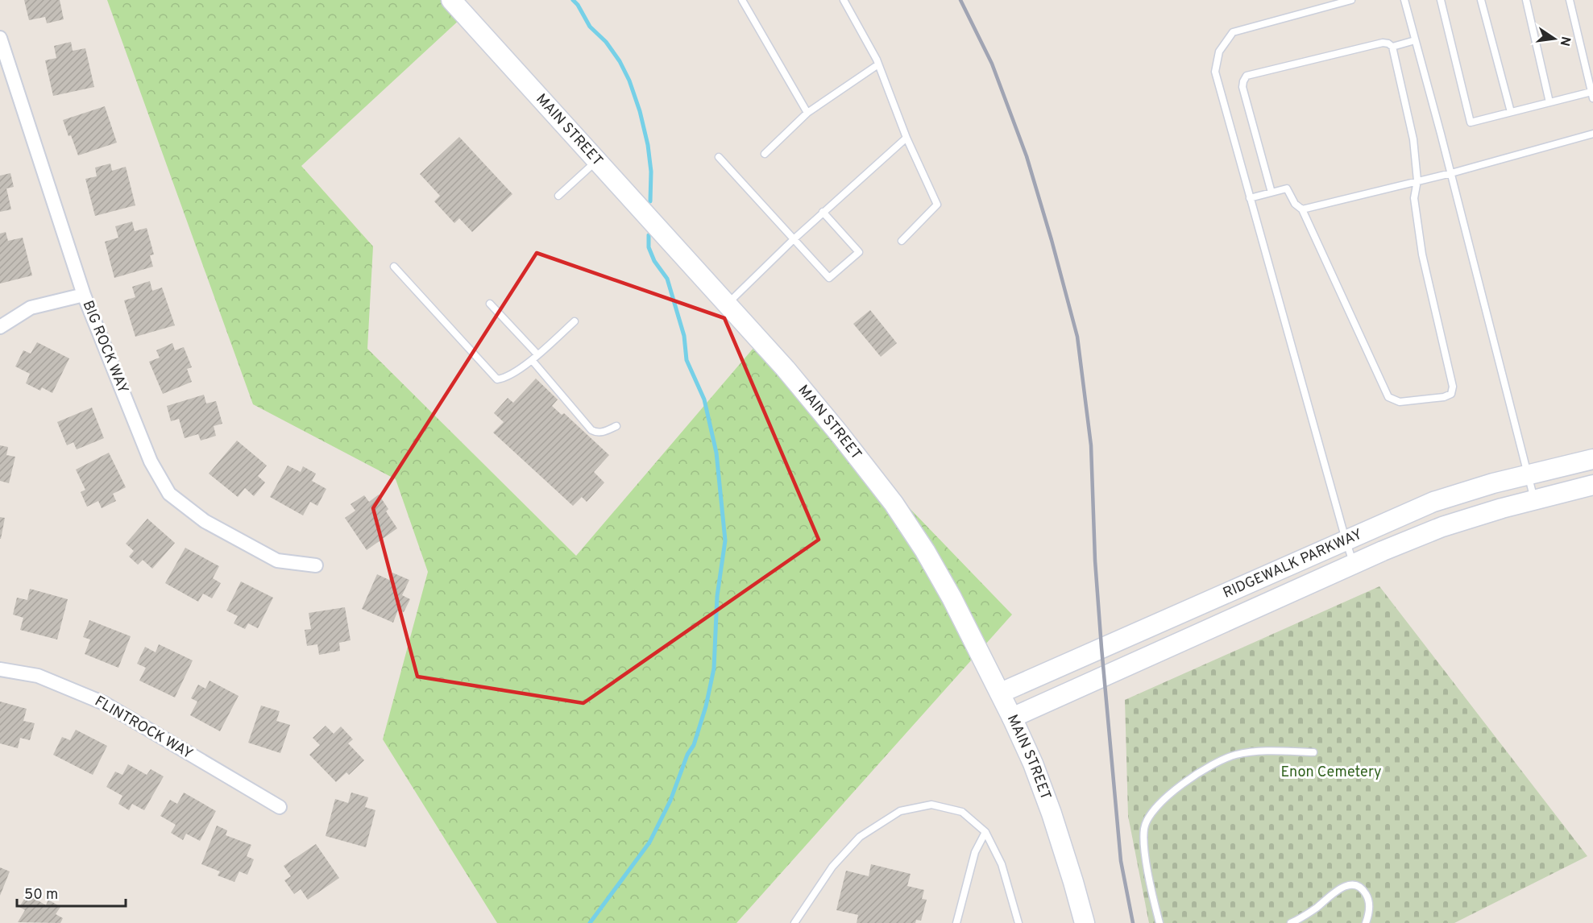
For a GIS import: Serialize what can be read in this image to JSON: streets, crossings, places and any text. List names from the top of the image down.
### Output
{
  "streets": {
    "main road": ["MAIN STREET", "RIDGEWALK PARKWAY"],
    "street": ["BIG ROCK WAY", "FLINTROCK WAY"]
  },
  "crossings": [
    ["MAIN STREET", "RIDGEWALK PARKWAY"]
  ],
  "parks": ["Enon Cemetery"],
  "scale_bar": "50 m",
  "north": "right"
}
